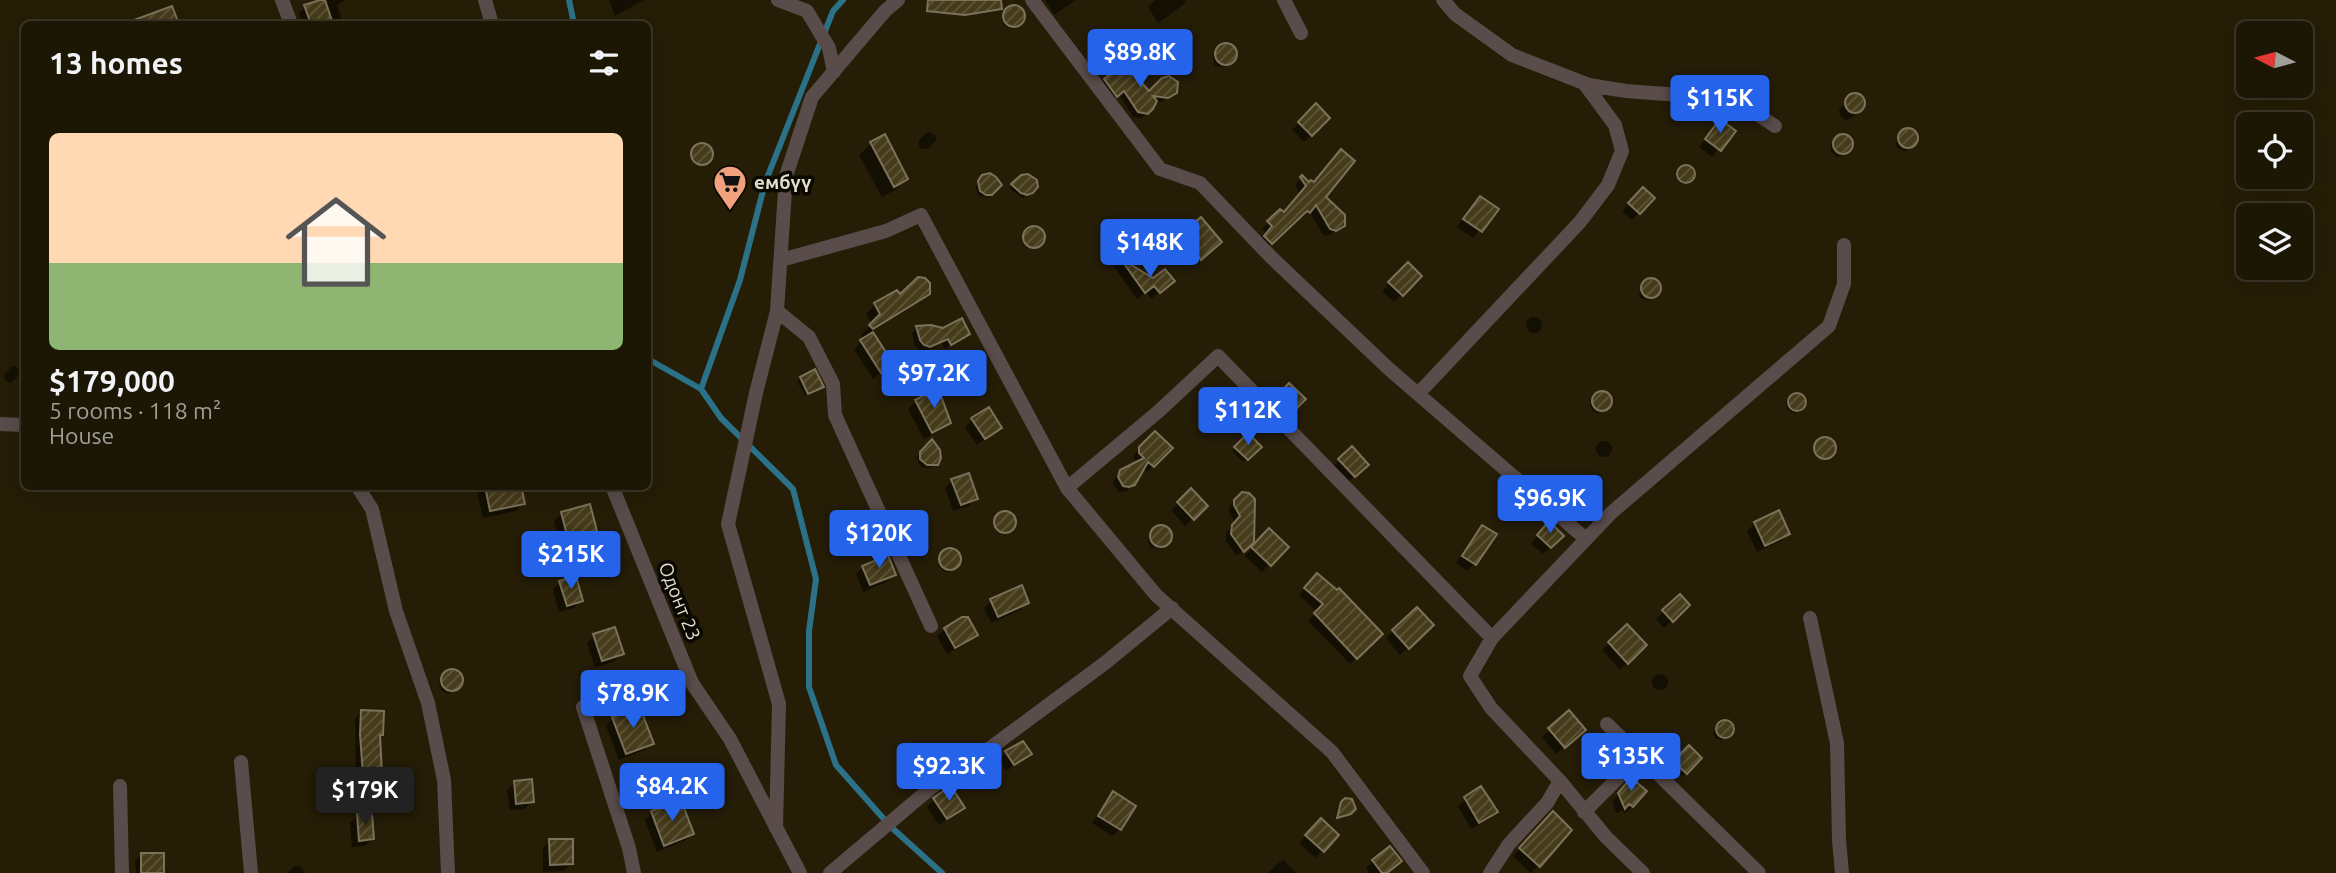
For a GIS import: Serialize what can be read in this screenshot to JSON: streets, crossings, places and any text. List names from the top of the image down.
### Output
{
  "streets": {
    "street": ["Одонт 23"]
  },
  "places": {
    "supermarket": ["ембүү"]
  },
  "north": "left",
  "page": {
    "heading": "13 homes",
    "price": [
      "$89.8K",
      "$115K",
      "$148K",
      "$97.2K",
      "$112K",
      "$96.9K",
      "$120K",
      "$215K",
      "$78.9K",
      "$135K",
      "$92.3K",
      "$84.2K",
      "$179K"
    ],
    "list": [
      {
        "name": "$179,000",
        "note": "5 rooms · 118 m² · House"
      }
    ]
  }
}
